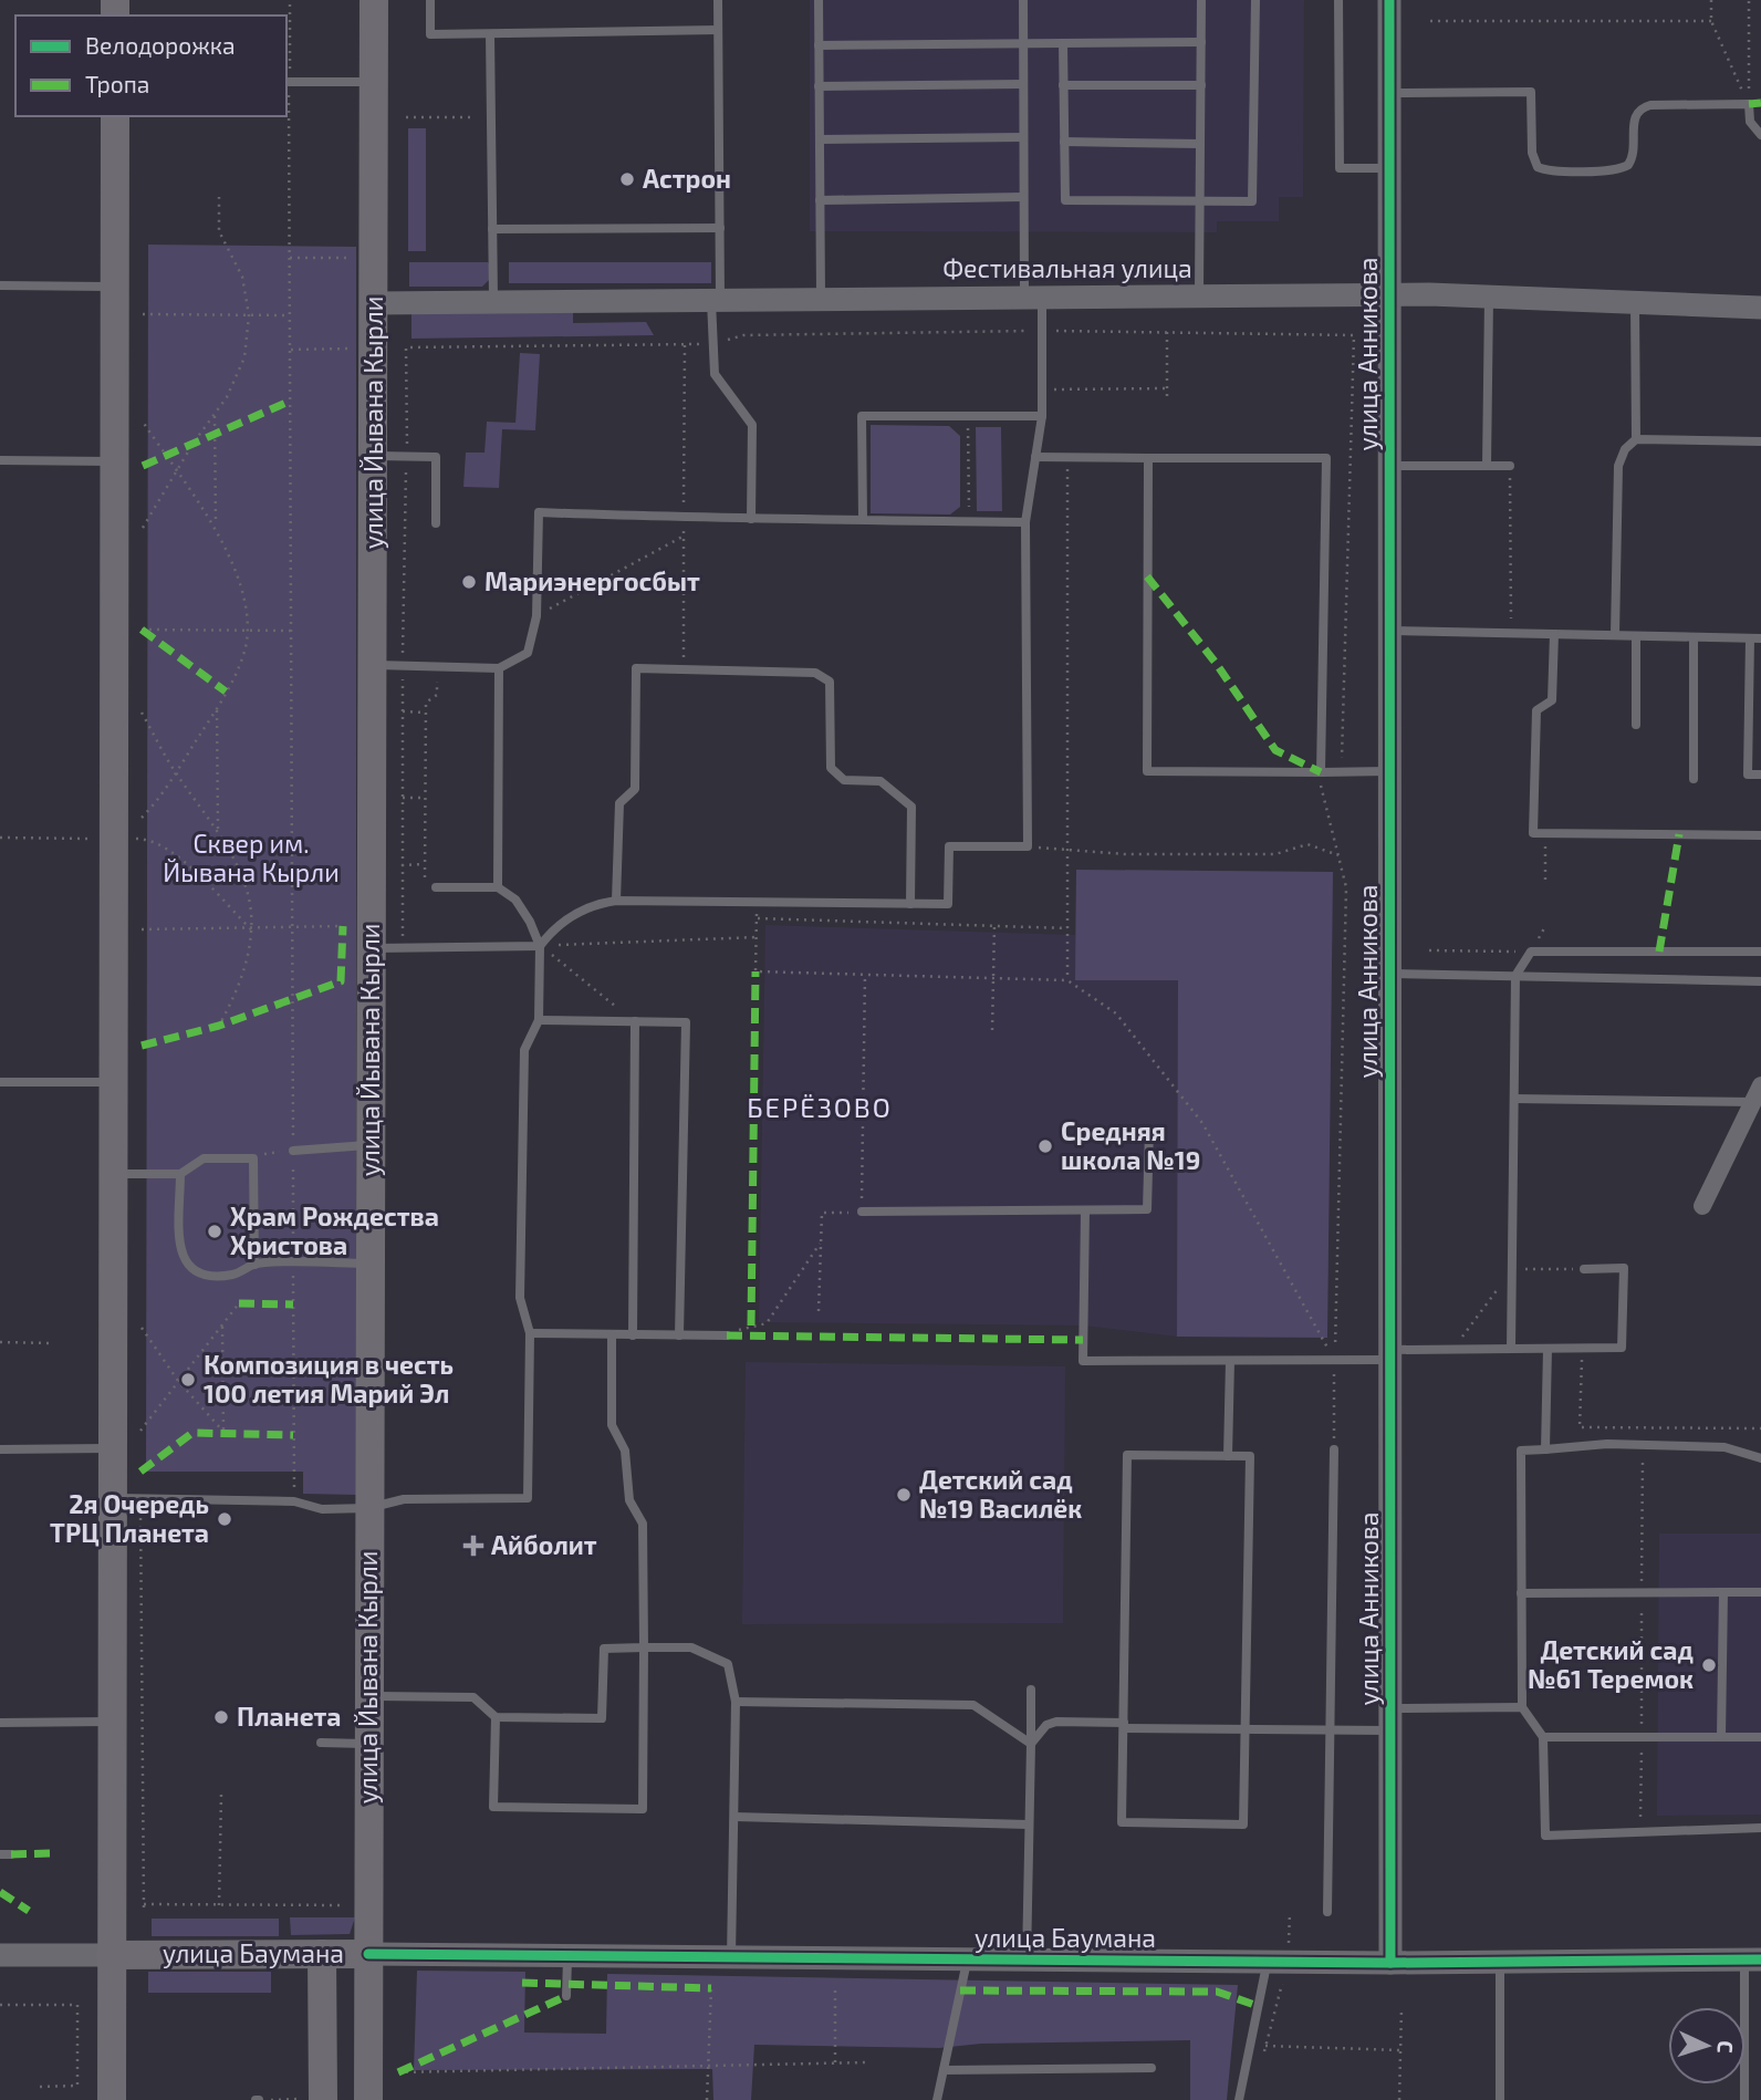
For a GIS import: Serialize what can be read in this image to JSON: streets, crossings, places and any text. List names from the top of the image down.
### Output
{
  "streets": {
    "main road": ["улица Йывана Кырли", "улица Баумана"],
    "street": ["Фестивальная улица", "улица Анникова"]
  },
  "crossings": [
    ["Фестивальная улица", "улица Анникова"],
    ["Фестивальная улица", "улица Йывана Кырли"],
    ["улица Анникова", "улица Баумана"],
    ["улица Йывана Кырли", "улица Баумана"]
  ],
  "districts": ["БЕРЁЗОВО"],
  "parks": ["Сквер им. Йывана Кырли"],
  "places": {
    "other": [
      "Астрон",
      "Мариэнергосбыт",
      "Средняя школа №19",
      "Храм Рождества Христова",
      "Композиция в честь 100 летия Марий Эл",
      "Детский сад №19 Василёк",
      "2я Очередь ТРЦ Планета",
      "Детский сад №61 Теремок",
      "Планета"
    ],
    "health": ["Айболит"]
  },
  "legend": ["Велодорожка", "Тропа"],
  "north": "right"
}
